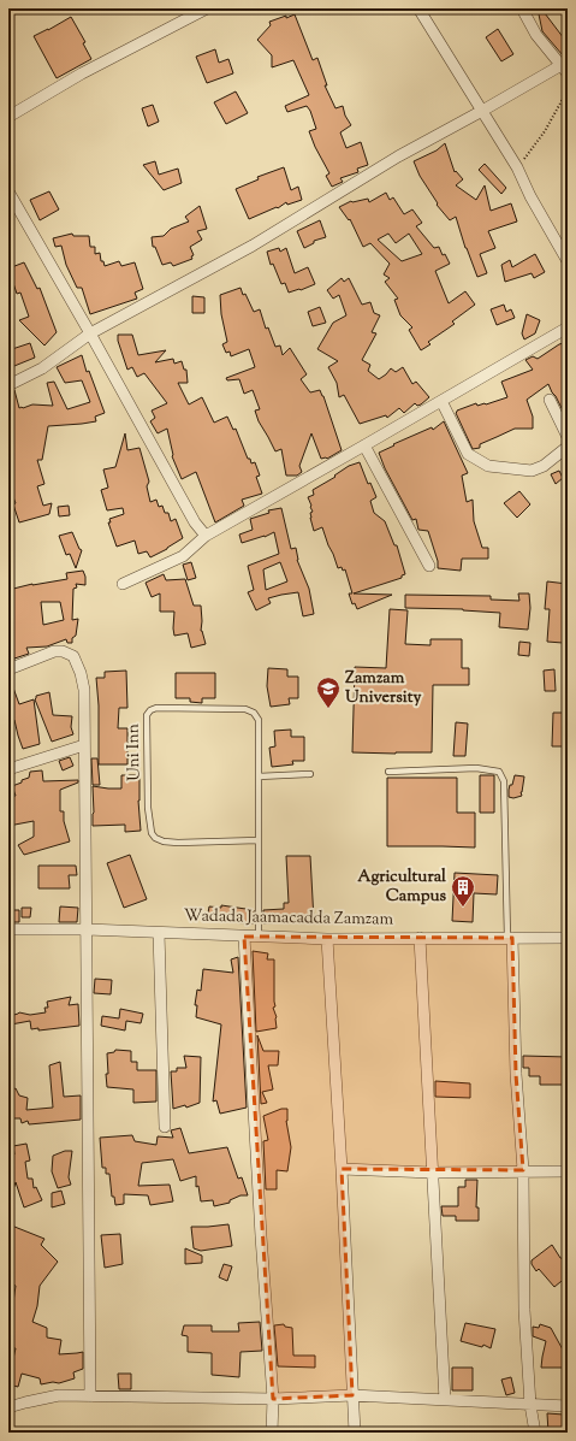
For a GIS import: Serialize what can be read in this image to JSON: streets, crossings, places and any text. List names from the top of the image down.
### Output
{
  "streets": {
    "street": ["Wadada Jaamacadda Zamzam"],
    "lane": ["Uni Inn"]
  },
  "crossings": [
    ["Uni Inn", "Wadada Jaamacadda Zamzam"]
  ],
  "places": {
    "school or university": ["Zamzam University"],
    "building": ["Agricultural Campus"]
  }
}
